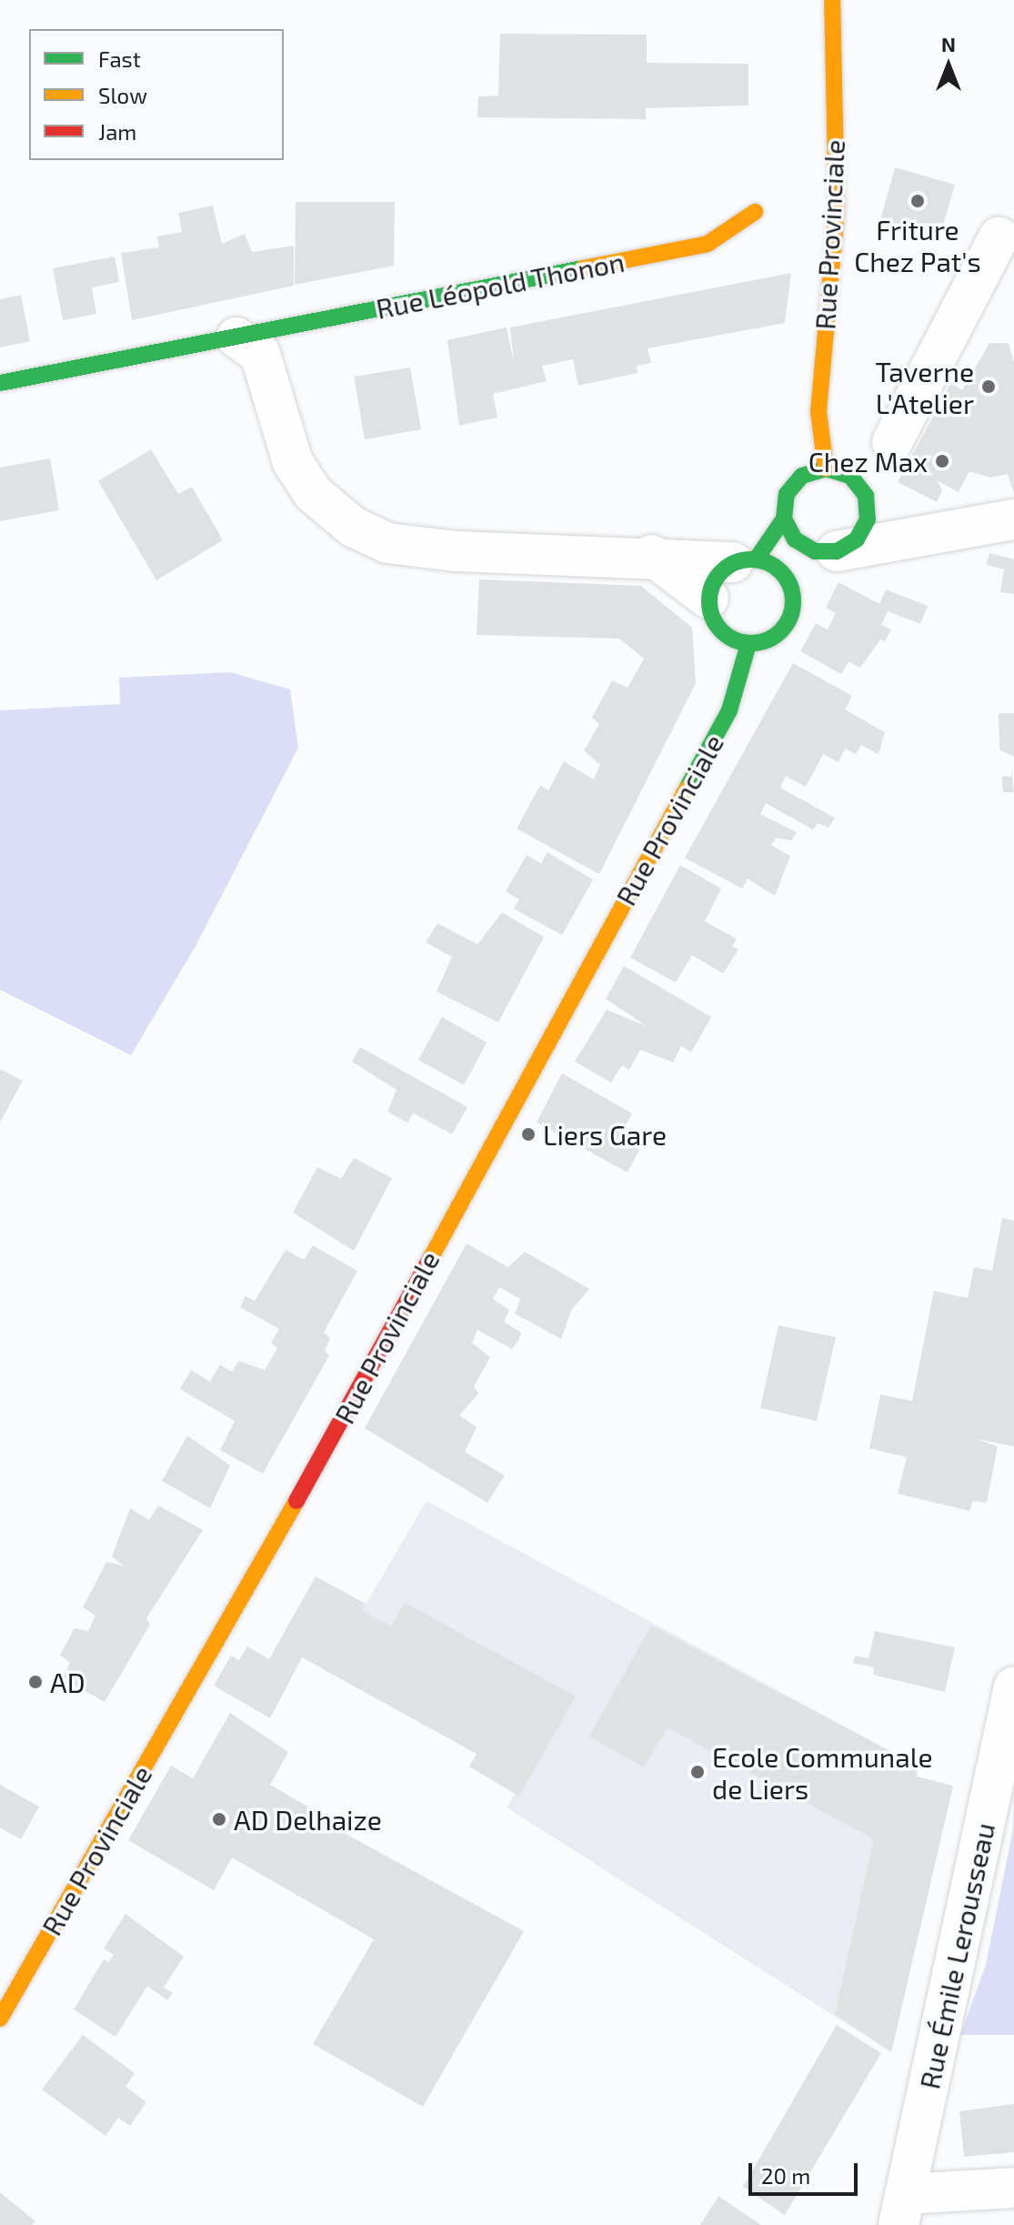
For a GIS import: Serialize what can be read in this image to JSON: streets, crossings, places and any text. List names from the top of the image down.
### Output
{
  "streets": {
    "main road": ["Rue Provinciale", "Rue Léopold Thonon"],
    "street": ["Rue Émile Lerousseau"]
  },
  "places": [
    "Friture Chez Pat's",
    "Taverne L'Atelier",
    "Chez Max",
    "Liers Gare",
    "AD",
    "Ecole Communale de Liers",
    "AD Delhaize"
  ],
  "legend": ["Fast", "Slow", "Jam"],
  "scale_bar": "20 m",
  "north": "top"
}
